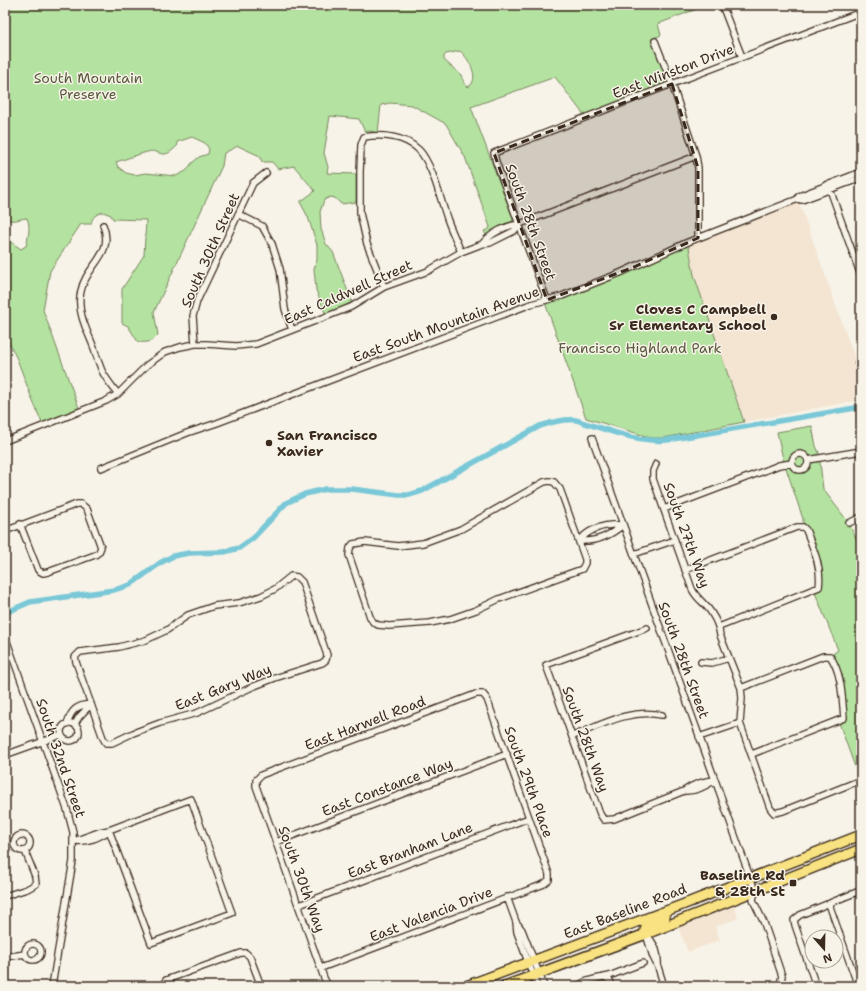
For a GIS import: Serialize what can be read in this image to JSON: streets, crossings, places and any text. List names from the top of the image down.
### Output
{
  "streets": {
    "main road": ["East Baseline Road"],
    "street": [
      "East Winston Drive",
      "South 28th Street",
      "South 30th Street",
      "East Caldwell Street",
      "East South Mountain Avenue",
      "South 27th Way",
      "East Gary Way",
      "East Harwell Road",
      "South 28th Way",
      "South 32nd Street",
      "South 29th Place",
      "East Constance Way",
      "East Branham Lane",
      "South 30th Way",
      "East Valencia Drive"
    ]
  },
  "crossings": [
    ["East Winston Drive", "South 28th Street"],
    ["South 28th Street", "East Caldwell Street"],
    ["South 28th Street", "East South Mountain Avenue"],
    ["South 28th Street", "South 28th Way"],
    ["South 28th Street", "East Baseline Road"],
    ["South 30th Street", "East Caldwell Street"],
    ["East Harwell Road", "South 29th Place"],
    ["East Harwell Road", "South 30th Way"],
    ["South 29th Place", "East Constance Way"],
    ["South 29th Place", "East Branham Lane"],
    ["South 29th Place", "East Valencia Drive"],
    ["East Constance Way", "South 30th Way"],
    ["East Branham Lane", "South 30th Way"],
    ["South 30th Way", "East Valencia Drive"]
  ],
  "parks": ["South Mountain Preserve", "Francisco Highland Park"],
  "places": {
    "other": ["Cloves C Campbell Sr Elementary School", "San Francisco Xavier"],
    "transit": ["Baseline Rd & 28th St"]
  },
  "north": "bottom"
}
